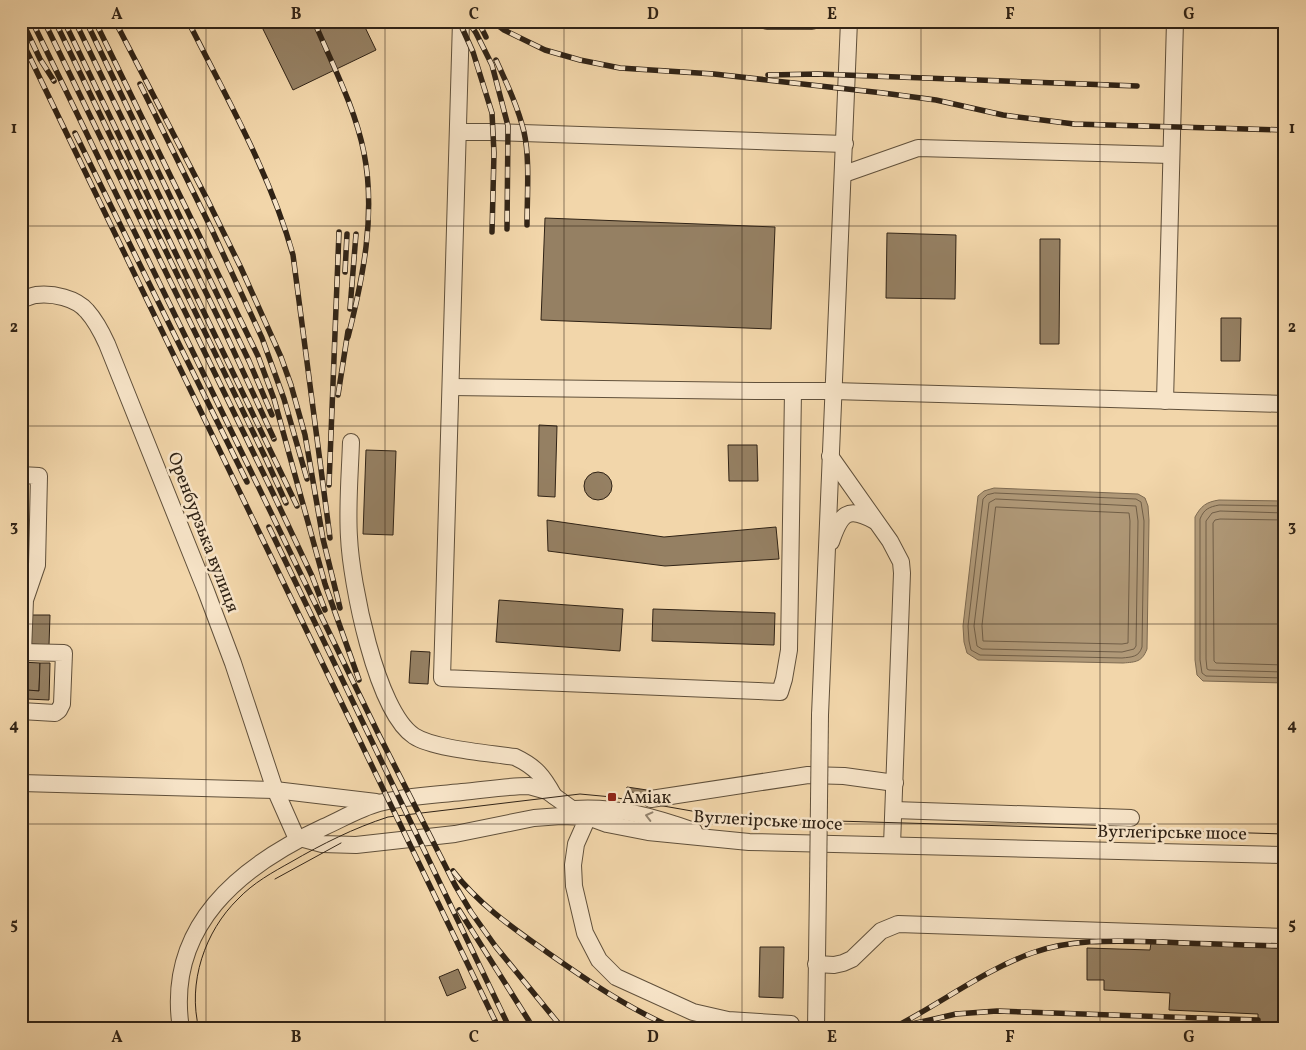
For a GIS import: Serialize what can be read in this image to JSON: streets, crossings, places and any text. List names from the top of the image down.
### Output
{
  "streets": {
    "street": ["Оренбурзька вулиця", "Вуглегірське шосе"]
  },
  "crossings": [
    ["Оренбурзька вулиця", "Вуглегірське шосе"]
  ],
  "places": {
    "transit": ["Аміак"]
  },
  "grid": {
    "columns": [
      "A",
      "B",
      "C",
      "D",
      "E",
      "F",
      "G"
    ],
    "rows": [
      "1",
      "2",
      "3",
      "4",
      "5"
    ]
  }
}
